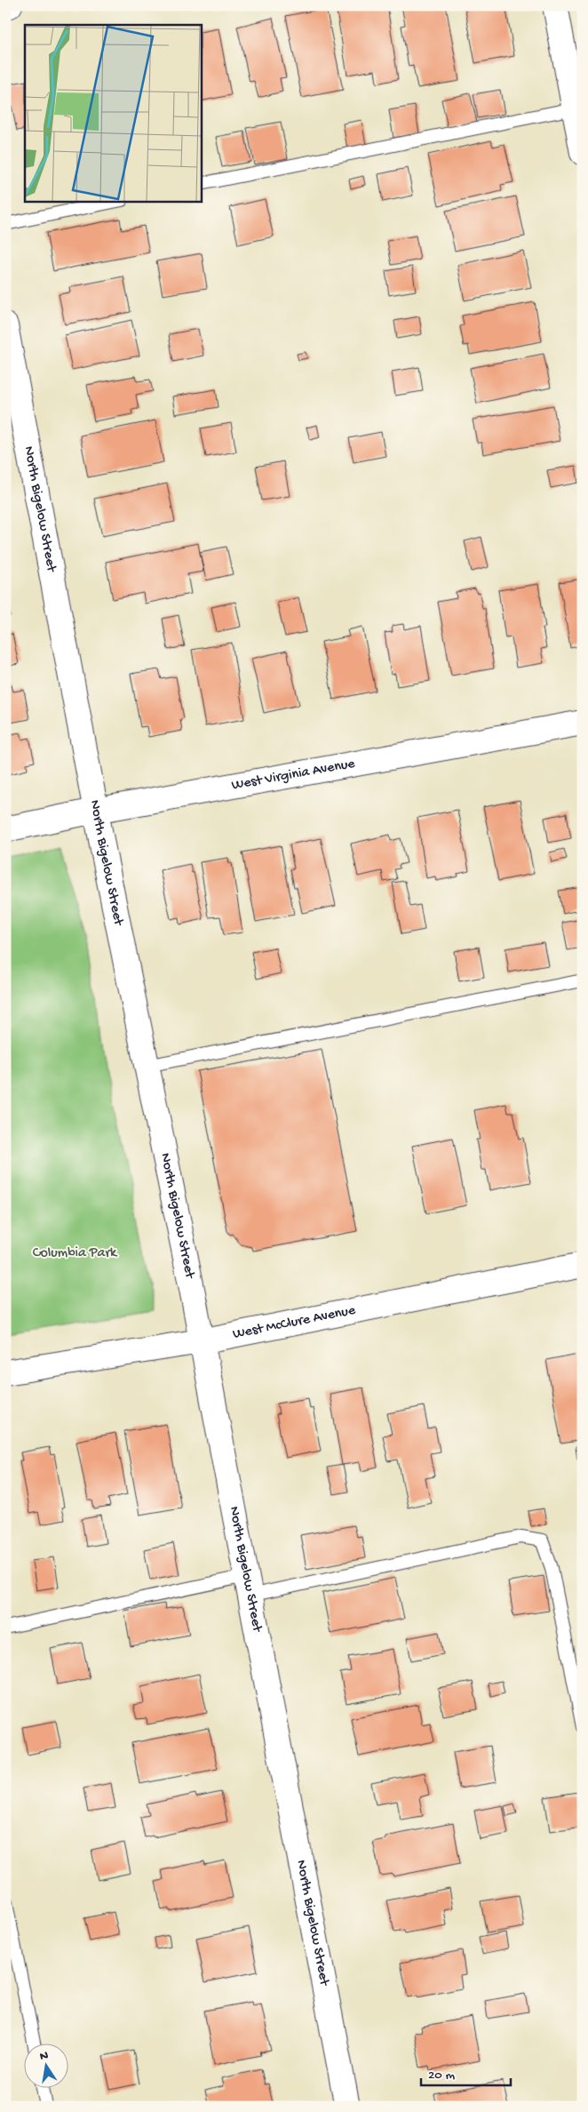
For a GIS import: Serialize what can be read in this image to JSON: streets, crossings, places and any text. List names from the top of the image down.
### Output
{
  "streets": {
    "street": ["North Bigelow Street", "West Virginia Avenue", "West McClure Avenue"]
  },
  "crossings": [
    ["North Bigelow Street", "West Virginia Avenue"],
    ["North Bigelow Street", "West McClure Avenue"]
  ],
  "parks": ["Columbia Park"],
  "scale_bar": "20 m",
  "north": "top"
}
